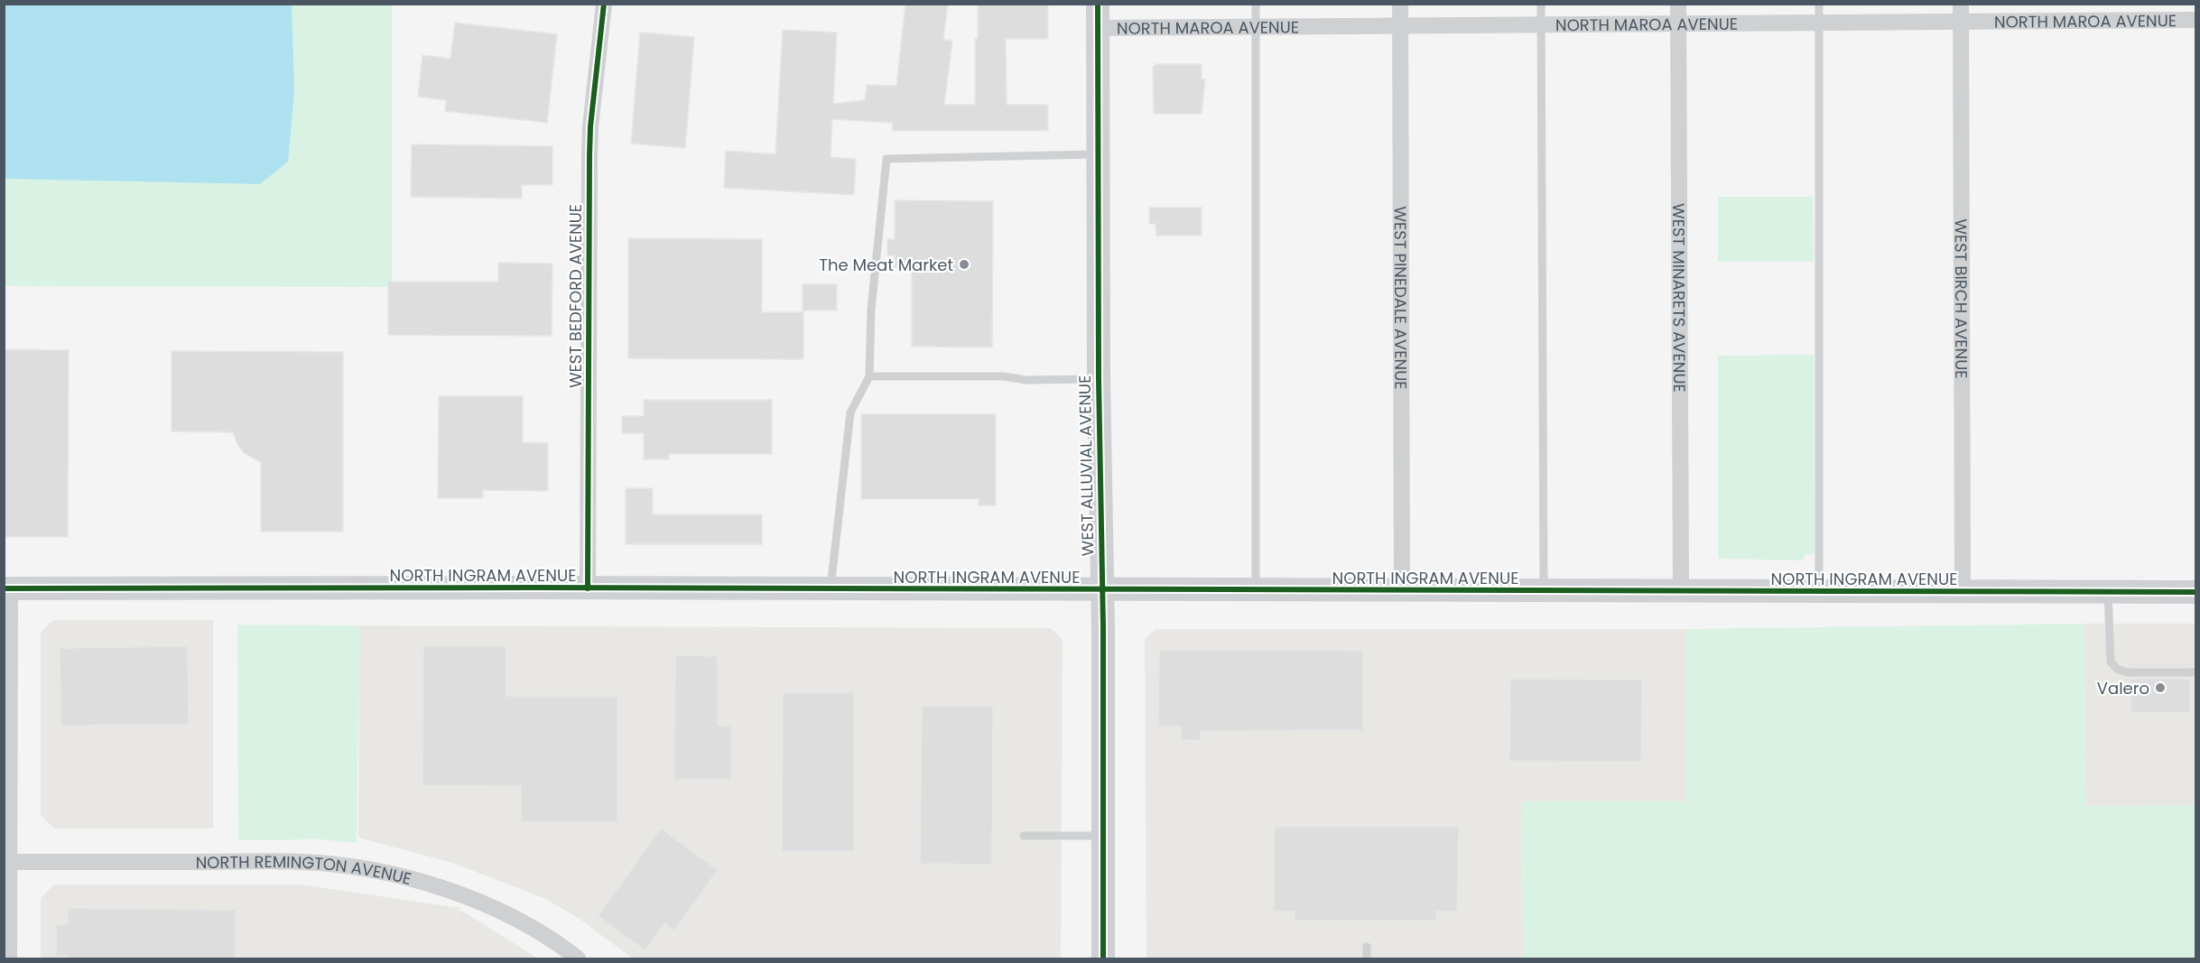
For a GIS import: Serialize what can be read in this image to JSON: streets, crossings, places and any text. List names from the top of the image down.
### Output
{
  "streets": {
    "street": [
      "NORTH MAROA AVENUE",
      "WEST BEDFORD AVENUE",
      "WEST PINEDALE AVENUE",
      "WEST MINARETS AVENUE",
      "WEST BIRCH AVENUE",
      "WEST ALLUVIAL AVENUE",
      "NORTH INGRAM AVENUE",
      "NORTH REMINGTON AVENUE"
    ]
  },
  "crossings": [
    ["NORTH MAROA AVENUE", "WEST PINEDALE AVENUE"],
    ["NORTH MAROA AVENUE", "WEST MINARETS AVENUE"],
    ["NORTH MAROA AVENUE", "WEST BIRCH AVENUE"],
    ["NORTH MAROA AVENUE", "WEST ALLUVIAL AVENUE"],
    ["WEST BEDFORD AVENUE", "NORTH INGRAM AVENUE"],
    ["WEST PINEDALE AVENUE", "NORTH INGRAM AVENUE"],
    ["WEST MINARETS AVENUE", "NORTH INGRAM AVENUE"],
    ["WEST BIRCH AVENUE", "NORTH INGRAM AVENUE"],
    ["WEST ALLUVIAL AVENUE", "NORTH INGRAM AVENUE"]
  ],
  "places": ["The Meat Market", "Valero"]
}
